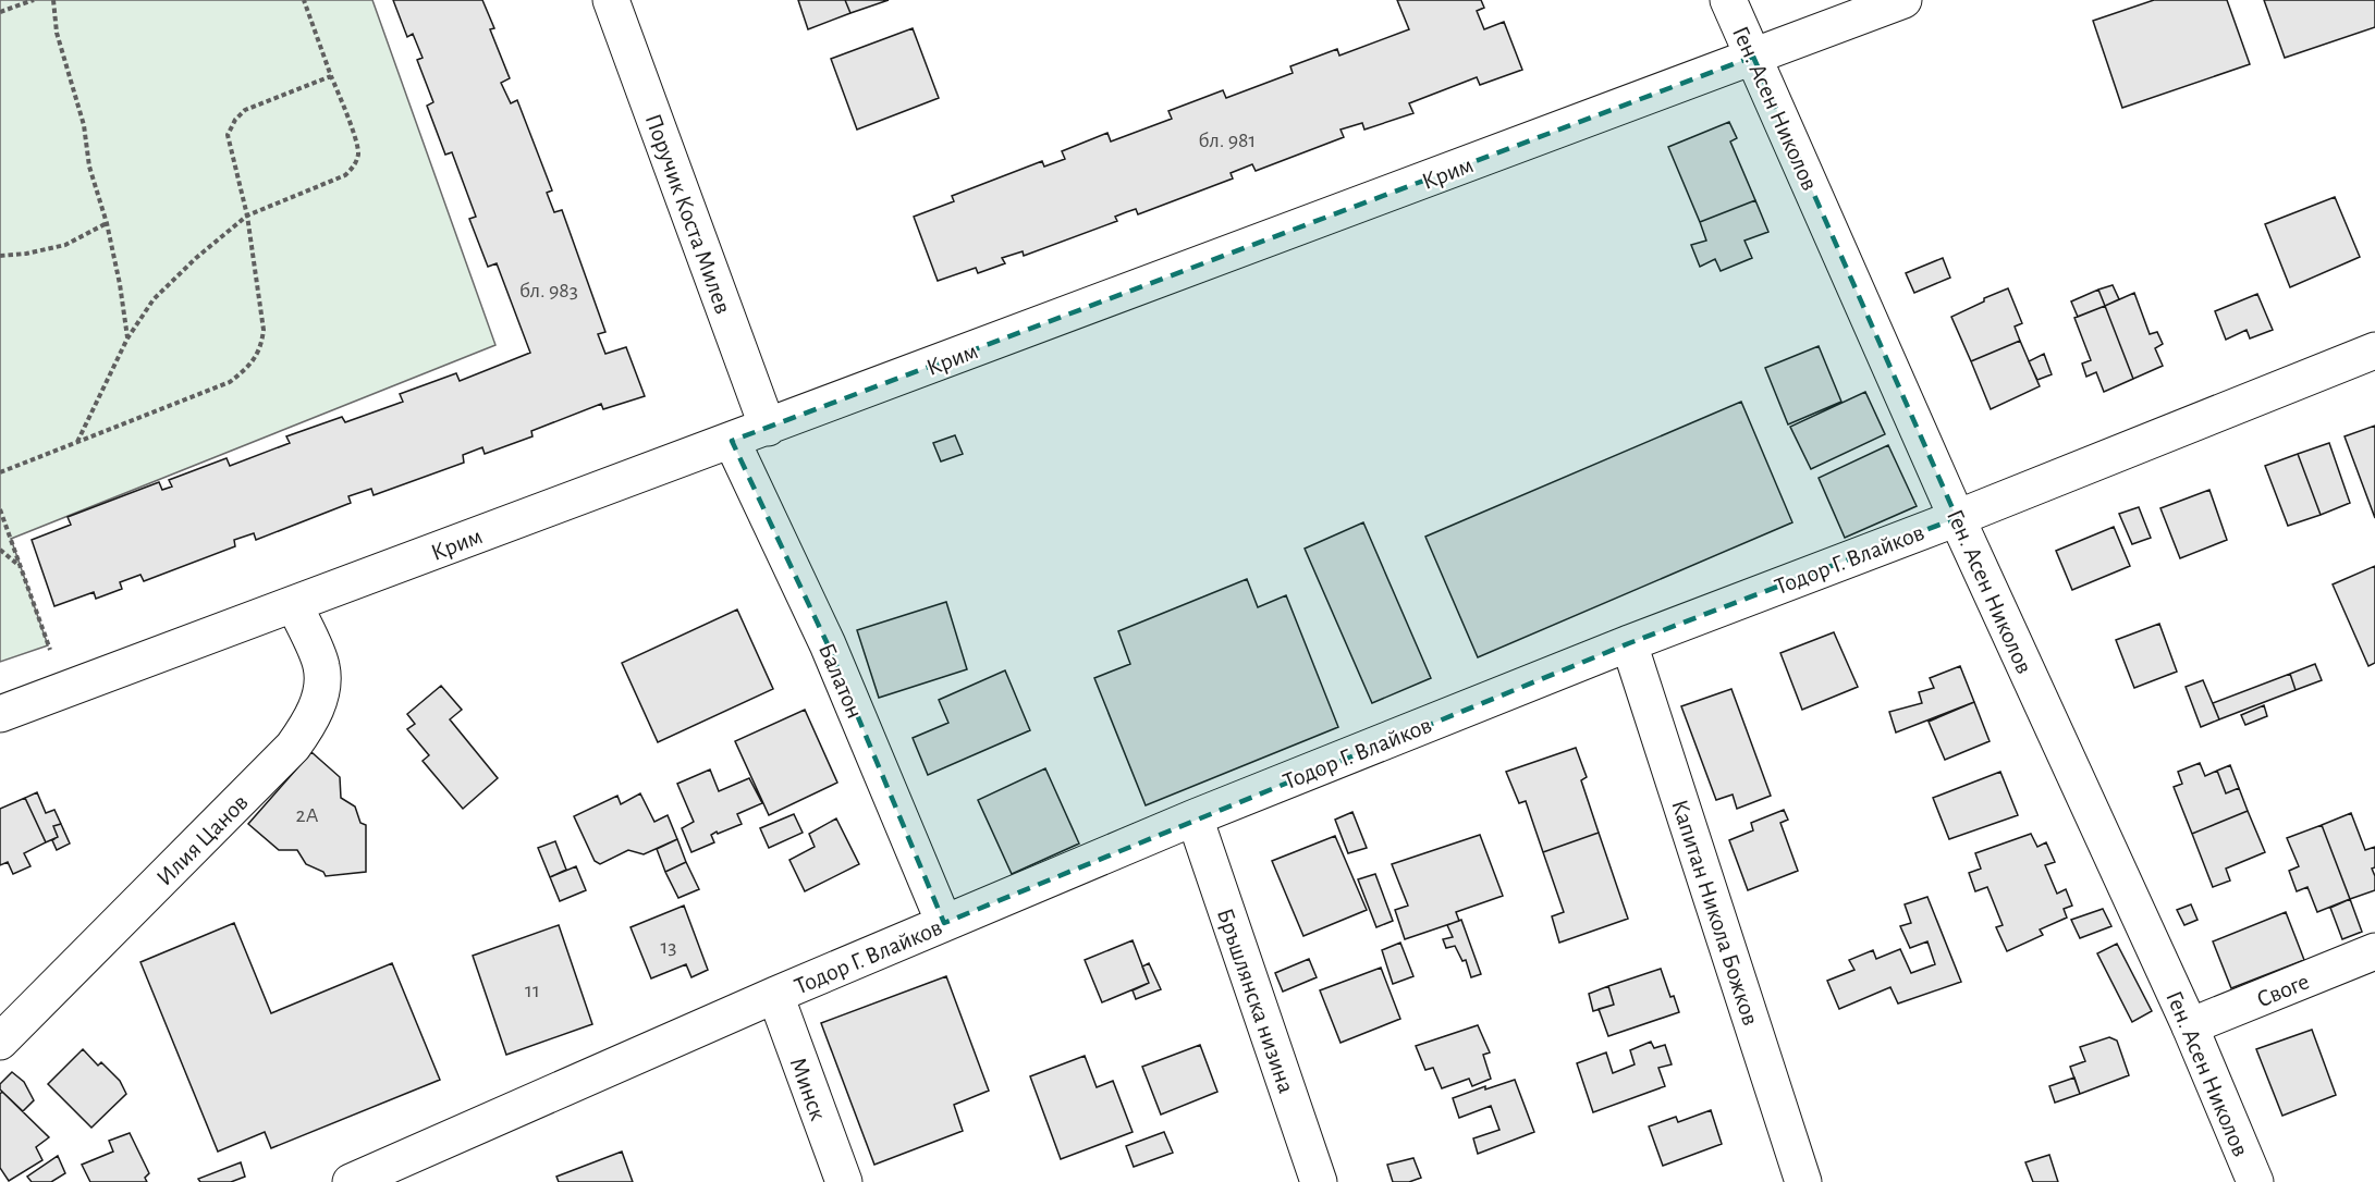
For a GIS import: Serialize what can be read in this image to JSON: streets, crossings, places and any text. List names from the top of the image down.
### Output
{
  "streets": {
    "street": [
      "Ген. Асен Николов",
      "Крим",
      "Поручик Коста Милев",
      "Тодор Г. Влайков",
      "Балатон",
      "Илия Цанов",
      "Капитан Никола Божков",
      "Своге",
      "Бръшлянска низина",
      "Минск"
    ]
  },
  "crossings": [
    ["Ген. Асен Николов", "Крим"],
    ["Ген. Асен Николов", "Тодор Г. Влайков"],
    ["Ген. Асен Николов", "Своге"],
    ["Крим", "Поручик Коста Милев"],
    ["Крим", "Балатон"],
    ["Крим", "Илия Цанов"],
    ["Тодор Г. Влайков", "Балатон"],
    ["Тодор Г. Влайков", "Капитан Никола Божков"],
    ["Тодор Г. Влайков", "Бръшлянска низина"],
    ["Тодор Г. Влайков", "Минск"]
  ],
  "house_numbers": [
    "бл. 981",
    "бл. 983",
    "2А",
    "13",
    "11"
  ]
}
